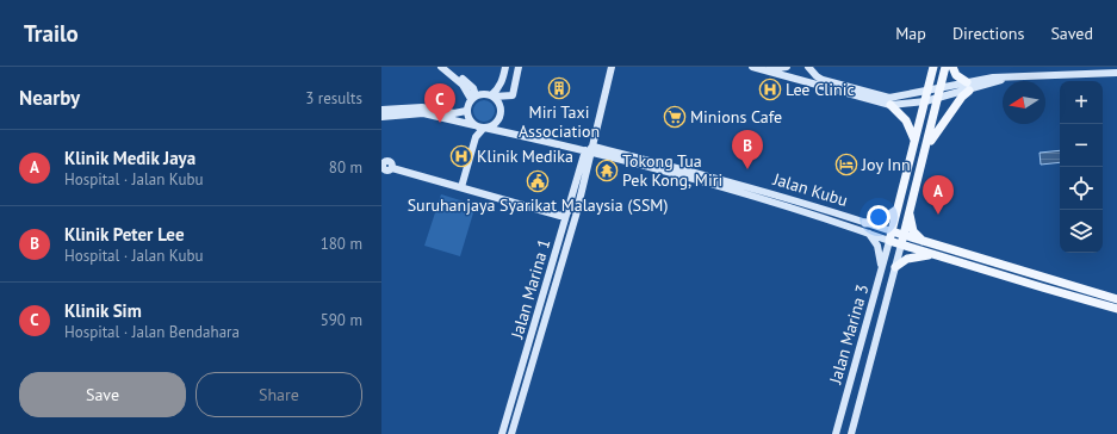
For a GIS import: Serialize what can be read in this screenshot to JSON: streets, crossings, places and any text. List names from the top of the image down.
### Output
{
  "streets": {
    "main road": ["Jalan Kubu"],
    "street": ["Jalan Marina 1", "Jalan Marina 3"]
  },
  "crossings": [
    ["Jalan Kubu", "Jalan Marina 1"],
    ["Jalan Kubu", "Jalan Marina 3"]
  ],
  "places": {
    "building": ["Miri Taxi Association"],
    "hospital": ["Lee Clinic", "Klinik Medika"],
    "supermarket": ["Minions Cafe"],
    "hotel": ["Joy Inn"],
    "temple": ["Tokong Tua Pek Kong, Miri"],
    "public building": ["Suruhanjaya Syarikat Malaysia (SSM)"]
  },
  "north": "left",
  "page": {
    "header": "Trailo",
    "nav": ["Map", "Directions", "Saved"],
    "heading": ["Nearby", "3 results"],
    "map_buttons": ["+", "−"],
    "pins": ["C", "B", "A"],
    "list": [
      {
        "mark": "A",
        "name": "Klinik Medik Jaya",
        "note": "Hospital · Jalan Kubu",
        "value": "80 m"
      },
      {
        "mark": "B",
        "name": "Klinik Peter Lee",
        "note": "Hospital · Jalan Kubu",
        "value": "180 m"
      },
      {
        "mark": "C",
        "name": "Klinik Sim",
        "note": "Hospital · Jalan Bendahara",
        "value": "590 m"
      }
    ],
    "buttons": ["Save", "Share"]
  }
}
